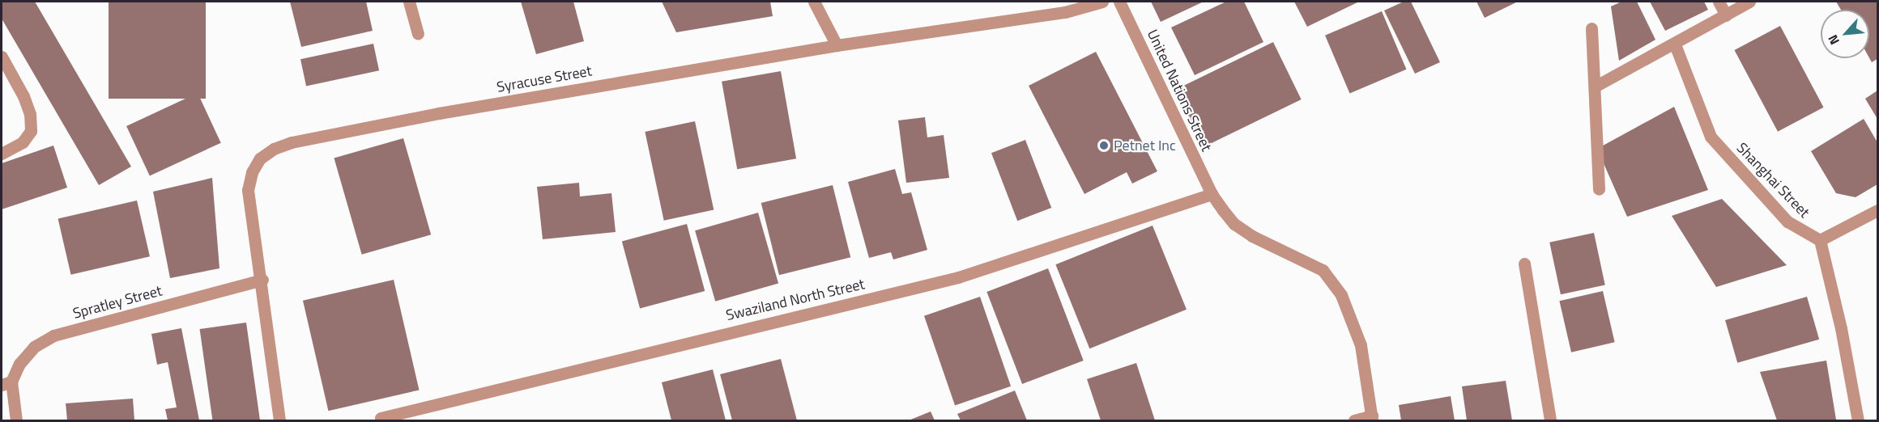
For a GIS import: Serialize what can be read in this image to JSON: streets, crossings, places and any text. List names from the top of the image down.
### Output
{
  "streets": {
    "street": [
      "Syracuse Street",
      "United Nations Street",
      "Shanghai Street",
      "Swaziland North Street",
      "Spratley Street"
    ]
  },
  "crossings": [
    ["Syracuse Street", "Spratley Street"],
    ["United Nations Street", "Swaziland North Street"]
  ],
  "places": ["Petnet Inc"],
  "north": "bottom left"
}
